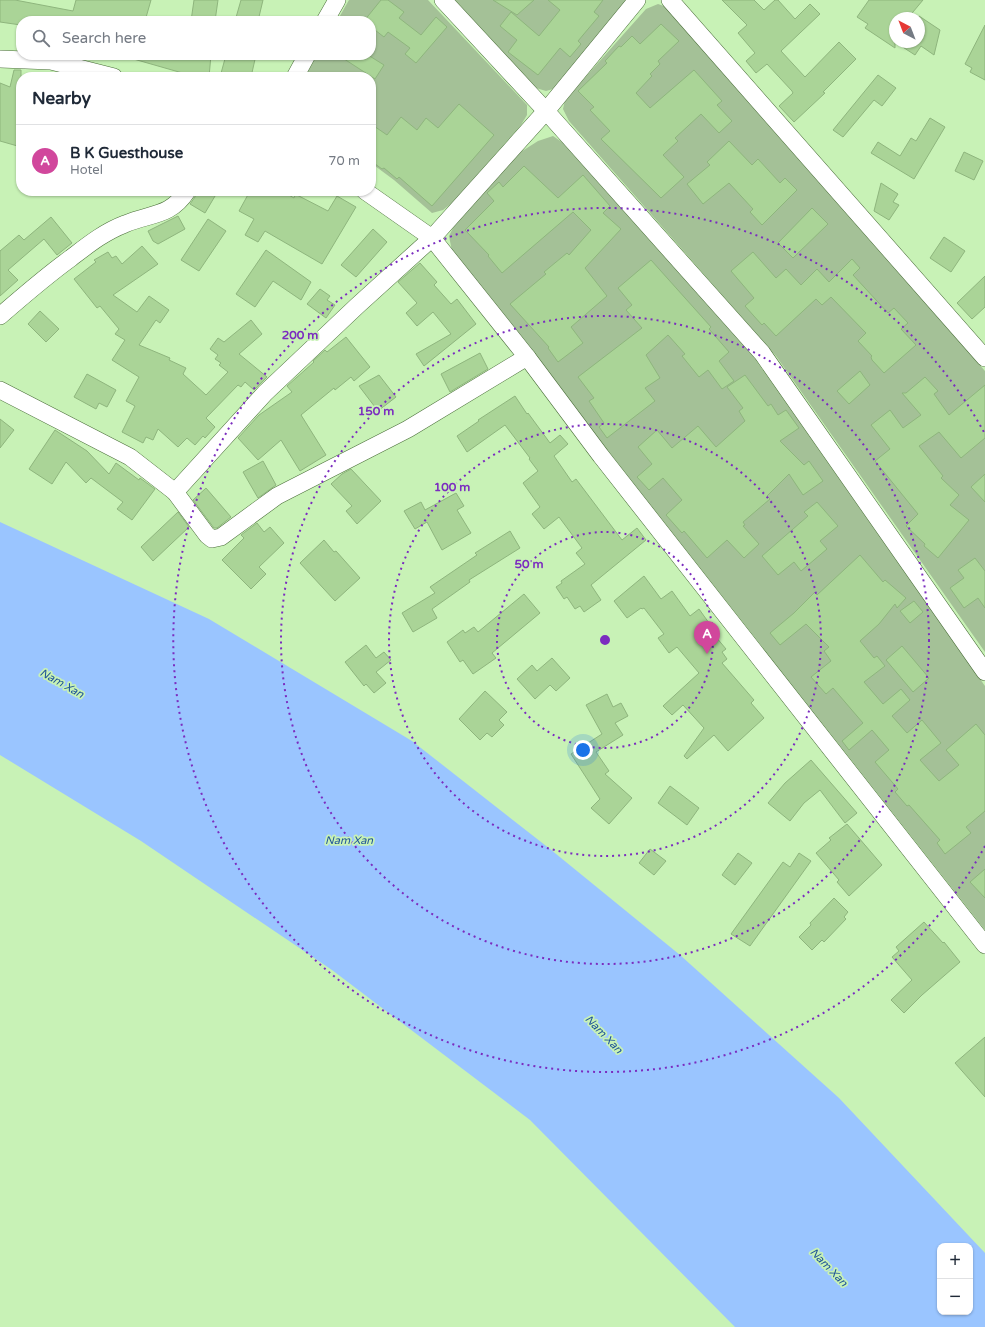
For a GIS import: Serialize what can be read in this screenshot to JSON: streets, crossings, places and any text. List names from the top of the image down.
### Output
{
  "water": ["Nam Xan"],
  "north": "top left",
  "page": {
    "search": "Search here",
    "heading": "Nearby",
    "list": [
      {
        "mark": "A",
        "name": "B K Guesthouse",
        "note": "Hotel",
        "value": "70 m"
      }
    ],
    "pins": "A",
    "map_buttons": ["+", "−"]
  },
  "rings": [
    "200 m",
    "150 m",
    "100 m",
    "50 m"
  ]
}
